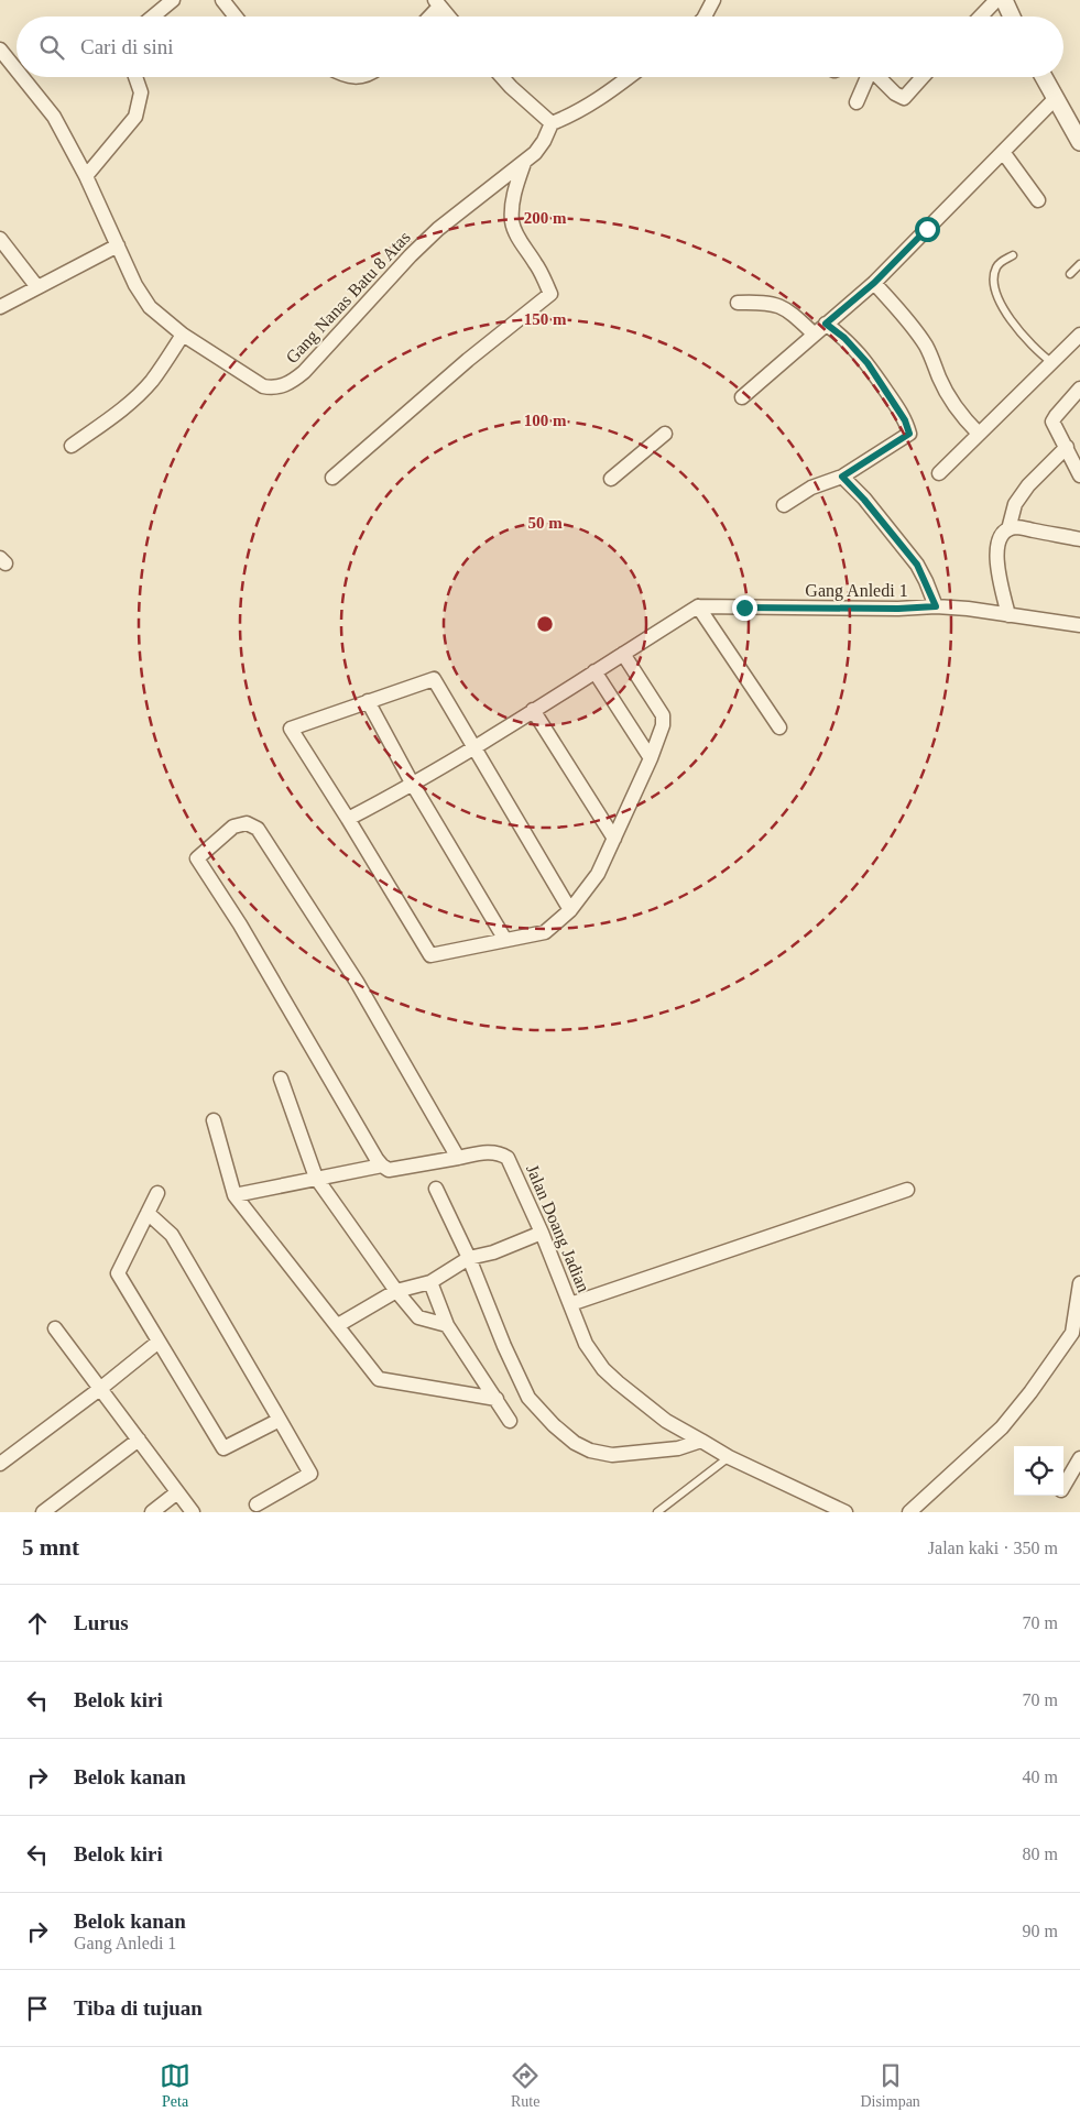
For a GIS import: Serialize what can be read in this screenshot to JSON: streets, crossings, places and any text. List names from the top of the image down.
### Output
{
  "streets": {
    "street": ["Gang Nanas Batu 8 Atas", "Gang Anledi 1", "Jalan Doang Jadian"]
  },
  "page": {
    "search": "Cari di sini",
    "heading": ["5 mnt", "Jalan kaki · 350 m"],
    "list": [
      ["Lurus", "70 m"],
      ["Belok kiri", "70 m"],
      ["Belok kanan", "40 m"],
      ["Belok kiri", "80 m"],
      ["Belok kanan", "Gang Anledi 1", "90 m"],
      "Tiba di tujuan"
    ],
    "nav": ["Peta", "Rute", "Disimpan"]
  },
  "rings": [
    "200 m",
    "150 m",
    "100 m",
    "50 m"
  ]
}
